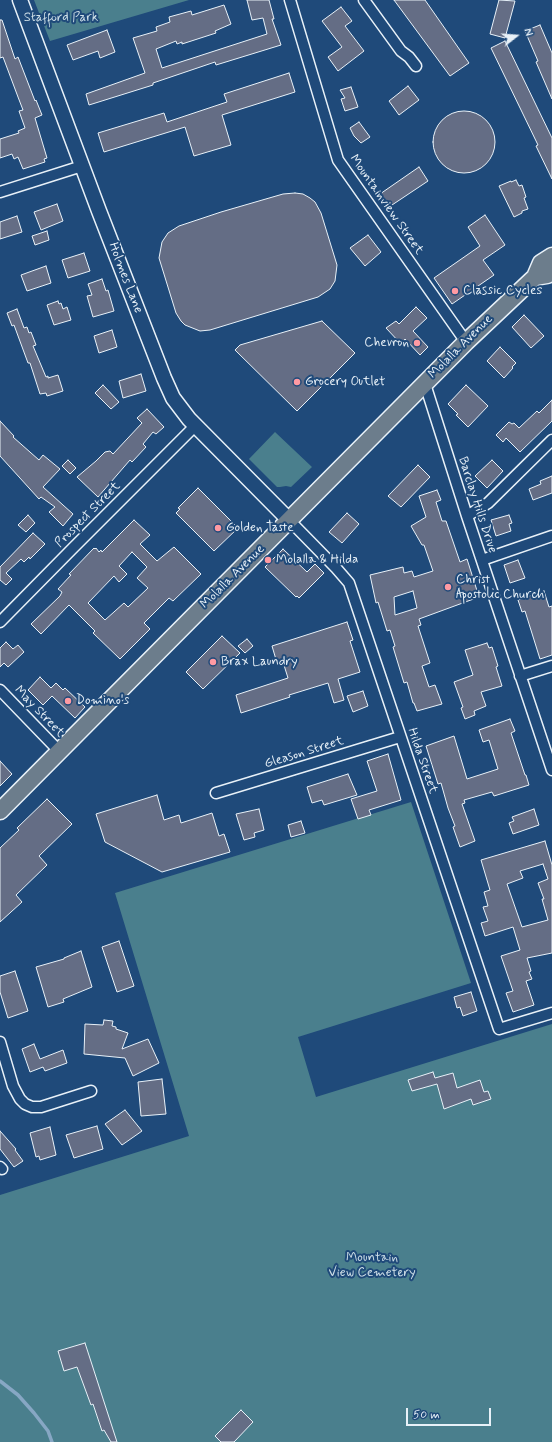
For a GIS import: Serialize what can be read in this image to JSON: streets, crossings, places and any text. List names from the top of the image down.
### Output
{
  "streets": {
    "main road": ["Molalla Avenue"],
    "street": [
      "Mountainview Street",
      "Holmes Lane",
      "Barclay Hills Drive",
      "Prospect Street",
      "May Street",
      "Gleason Street",
      "Hilda Street"
    ]
  },
  "crossings": [
    ["Mountainview Street", "Molalla Avenue"],
    ["Holmes Lane", "Molalla Avenue"],
    ["Holmes Lane", "Prospect Street"],
    ["Holmes Lane", "Hilda Street"],
    ["Molalla Avenue", "Barclay Hills Drive"],
    ["Molalla Avenue", "May Street"],
    ["Molalla Avenue", "Hilda Street"],
    ["Gleason Street", "Hilda Street"]
  ],
  "parks": ["Stafford Park", "Mountain View Cemetery"],
  "places": [
    "Classic Cycles",
    "Chevron",
    "Grocery Outlet",
    "Golden Taste",
    "Molalla & Hilda",
    "Christ Apostolic Church",
    "Brax Laundry",
    "Domino's"
  ],
  "scale_bar": "50 m",
  "north": "right"
}
